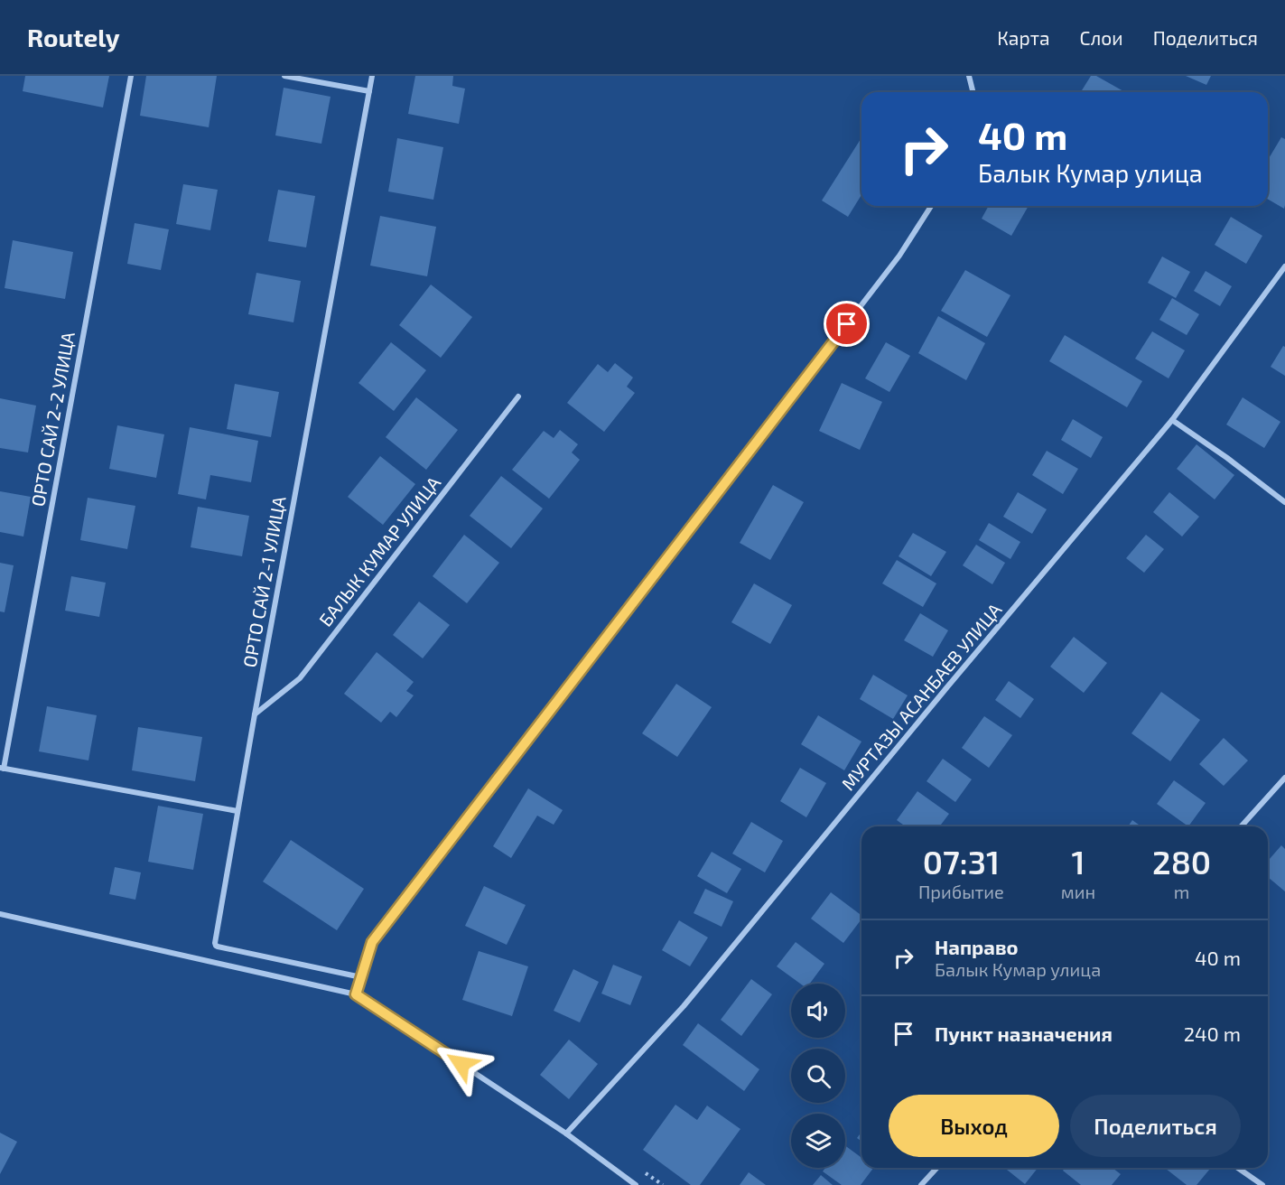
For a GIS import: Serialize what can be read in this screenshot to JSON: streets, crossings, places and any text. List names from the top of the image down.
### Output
{
  "streets": {
    "street": [
      "ОРТО САЙ 2-2 УЛИЦА",
      "БАЛЫК КУМАР УЛИЦА",
      "ОРТО САЙ 2-1 УЛИЦА",
      "МУРТАЗЫ АСАНБАЕВ УЛИЦА"
    ]
  },
  "crossings": [
    ["БАЛЫК КУМАР УЛИЦА", "ОРТО САЙ 2-1 УЛИЦА"]
  ],
  "page": {
    "header": "Routely",
    "nav": ["Карта", "Слои", "Поделиться"],
    "turn": ["40 m", "Балык Кумар улица"],
    "eta": [
      "07:31",
      "Прибытие",
      "1",
      "мин",
      "280",
      "m"
    ],
    "list": [
      {
        "name": "Направо",
        "note": "Балык Кумар улица",
        "value": "40 m"
      },
      {
        "name": "Пункт назначения",
        "value": "240 m"
      }
    ],
    "buttons": ["Выход", "Поделиться"]
  }
}
